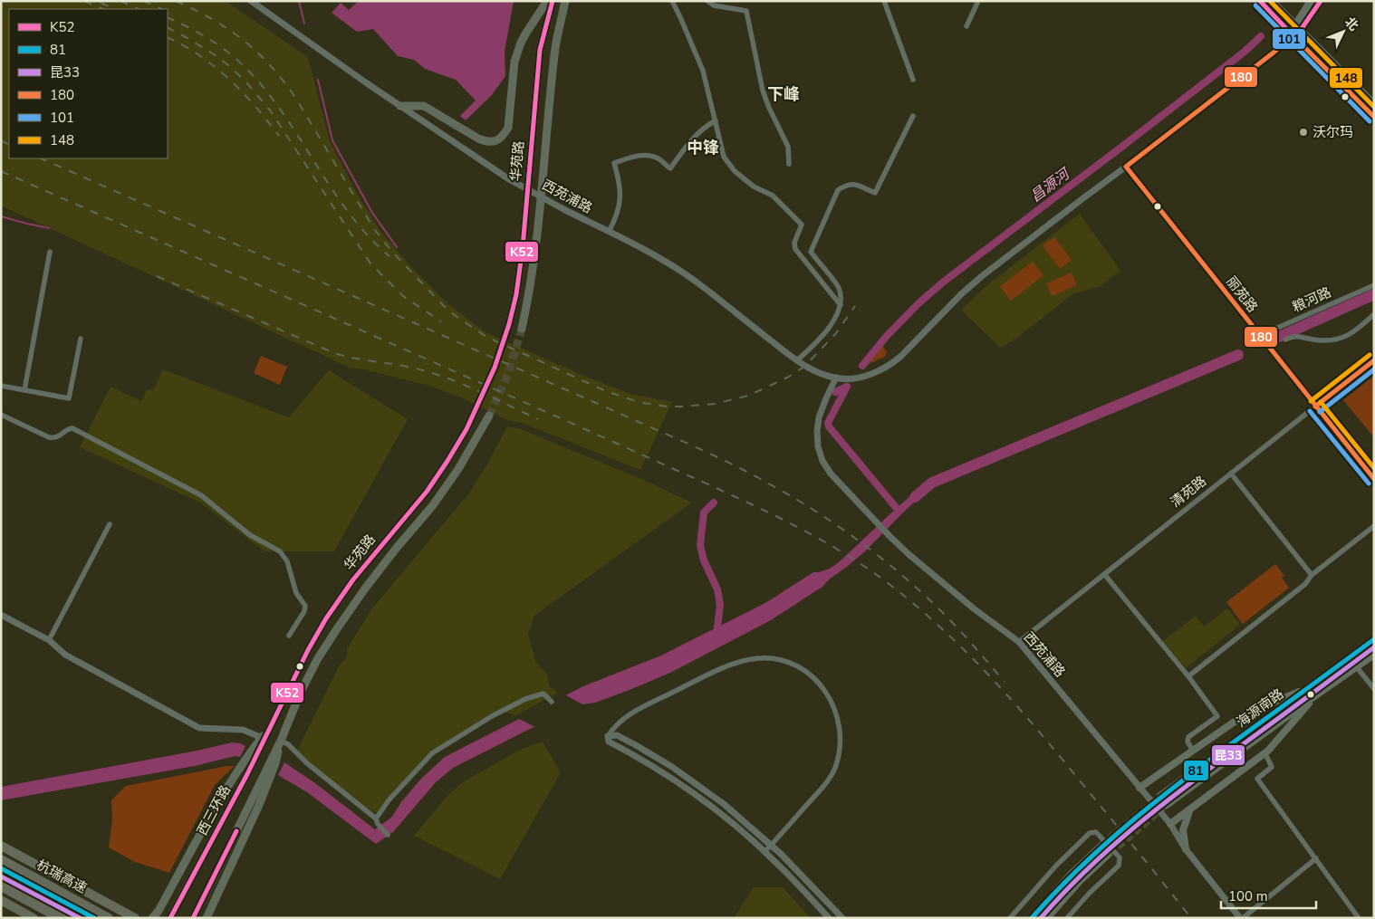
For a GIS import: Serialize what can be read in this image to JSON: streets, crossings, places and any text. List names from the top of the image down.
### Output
{
  "streets": {
    "highway": ["杭瑞高速"],
    "main road": ["华苑路", "海源南路", "西三环路"],
    "street": [
      "西苑浦路",
      "丽苑路",
      "粮河路",
      "清苑路"
    ]
  },
  "crossings": [
    ["华苑路", "西三环路"],
    ["西苑浦路", "清苑路"],
    ["丽苑路", "粮河路"],
    ["丽苑路", "清苑路"]
  ],
  "districts": ["下峰", "中锋"],
  "water": ["昌源河"],
  "places": ["沃尔玛"],
  "lines": [
    "transit line K52",
    "transit line 148",
    "transit line 101",
    "transit line 180",
    "transit line 81",
    "transit line 昆33"
  ],
  "legend": [
    "K52",
    "81",
    "昆33",
    "180",
    "101",
    "148"
  ],
  "scale_bar": "100 m",
  "north": "top right"
}
